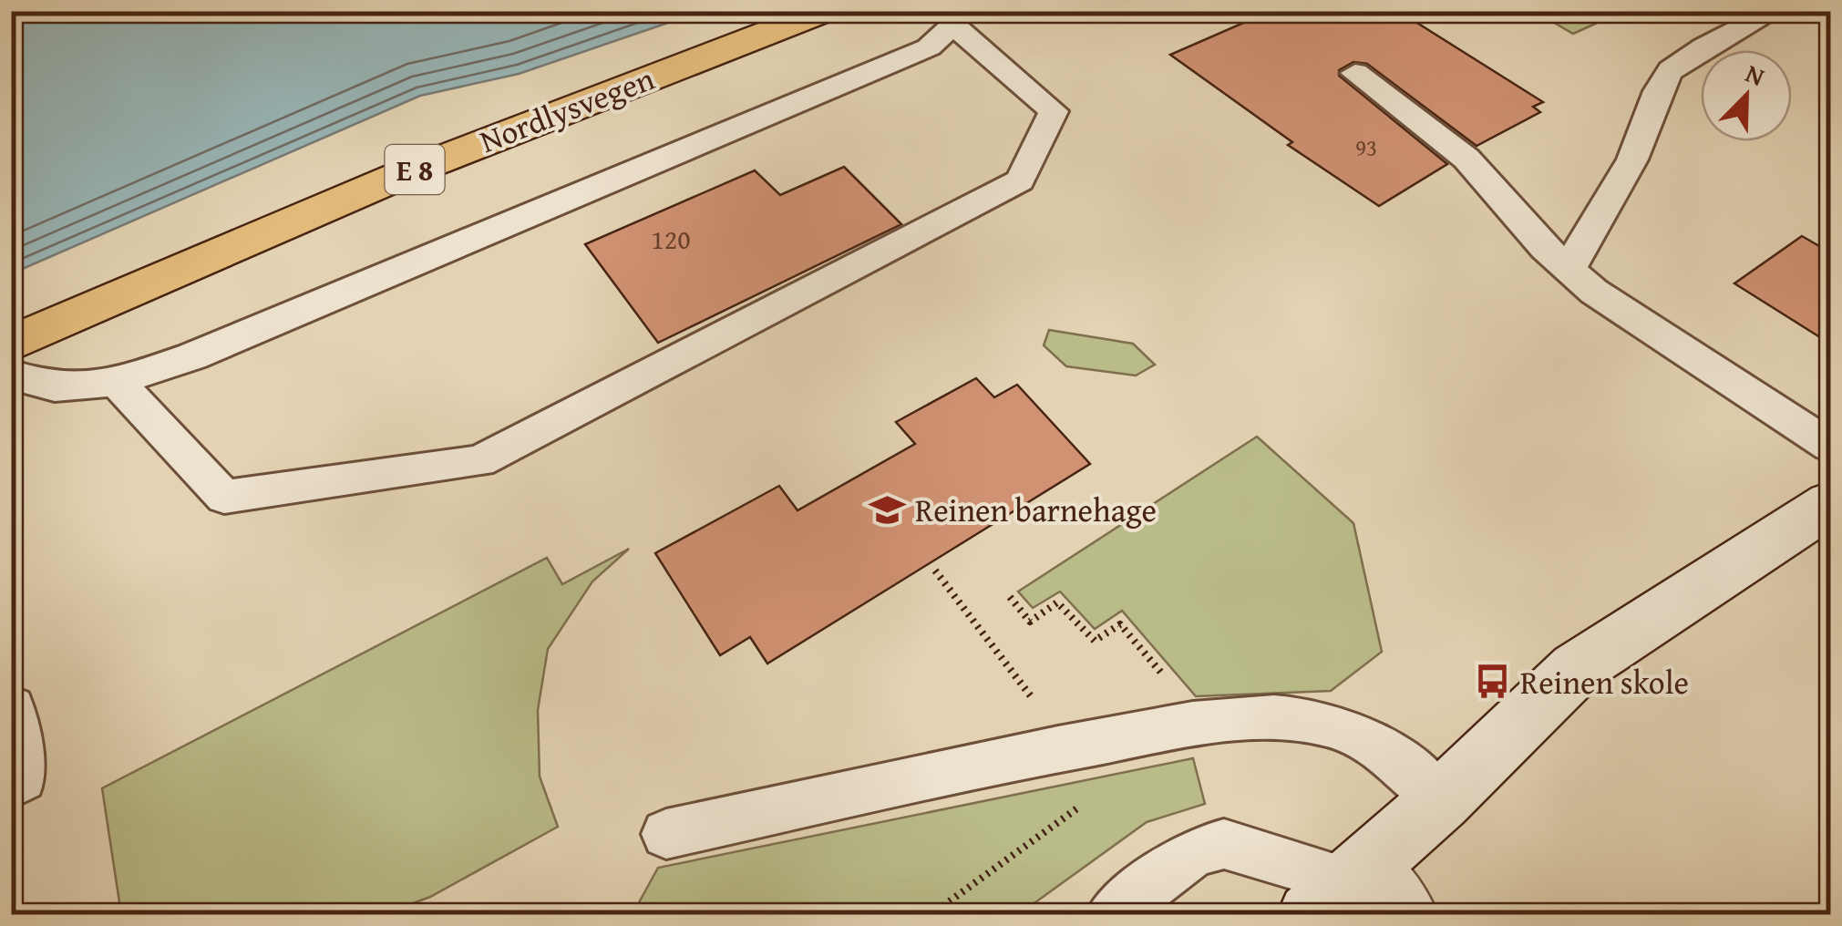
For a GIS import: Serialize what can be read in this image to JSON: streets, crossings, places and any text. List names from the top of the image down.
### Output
{
  "streets": {
    "highway": ["Nordlysvegen", "E 8"]
  },
  "places": {
    "school or university": ["Reinen barnehage"],
    "bus stop": ["Reinen skole"]
  },
  "house_numbers": ["93", "120"],
  "north": "top right"
}
